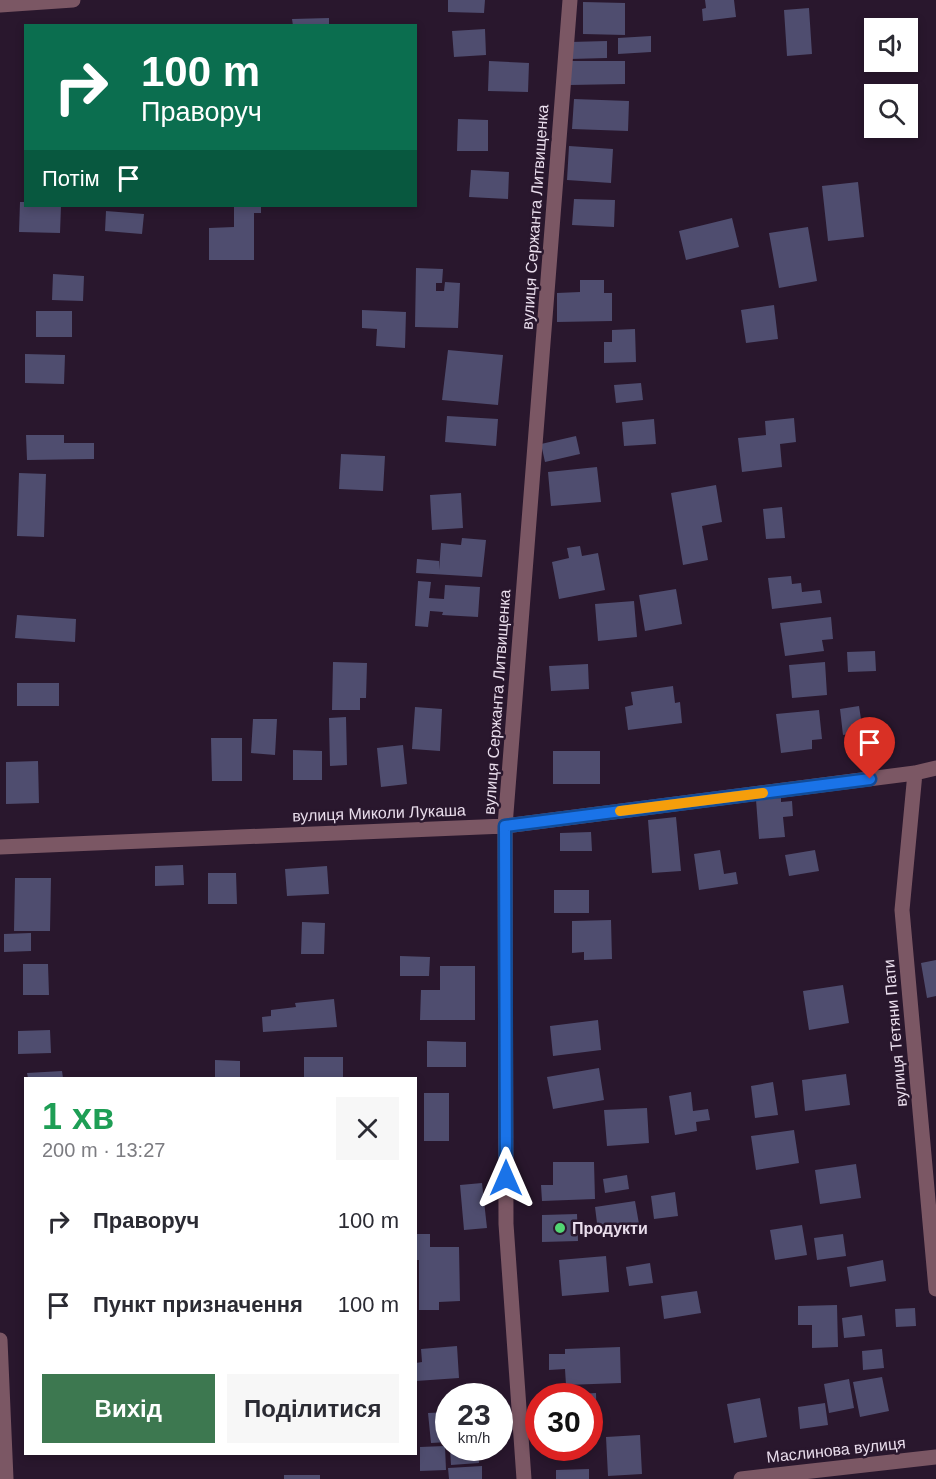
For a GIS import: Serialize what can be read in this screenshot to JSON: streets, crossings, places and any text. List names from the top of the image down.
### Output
{
  "streets": {
    "street": [
      "вулиця Сержанта Литвищенка",
      "вулиця Миколи Лукаша",
      "вулиця Тетяни Пати",
      "Маслинова вулиця"
    ]
  },
  "crossings": [
    ["вулиця Сержанта Литвищенка", "вулиця Миколи Лукаша"],
    ["вулиця Миколи Лукаша", "вулиця Тетяни Пати"]
  ],
  "places": ["Продукти"],
  "page": {
    "turn": ["100 m", "Праворуч"],
    "then": "Потім",
    "heading": ["1 хв", "200 m · 13:27"],
    "list": [
      {
        "name": "Праворуч",
        "value": "100 m"
      },
      {
        "name": "Пункт призначення",
        "value": "100 m"
      }
    ],
    "buttons": ["Вихід", "Поділитися"],
    "speed": "23 km/h",
    "limit": "30"
  }
}
